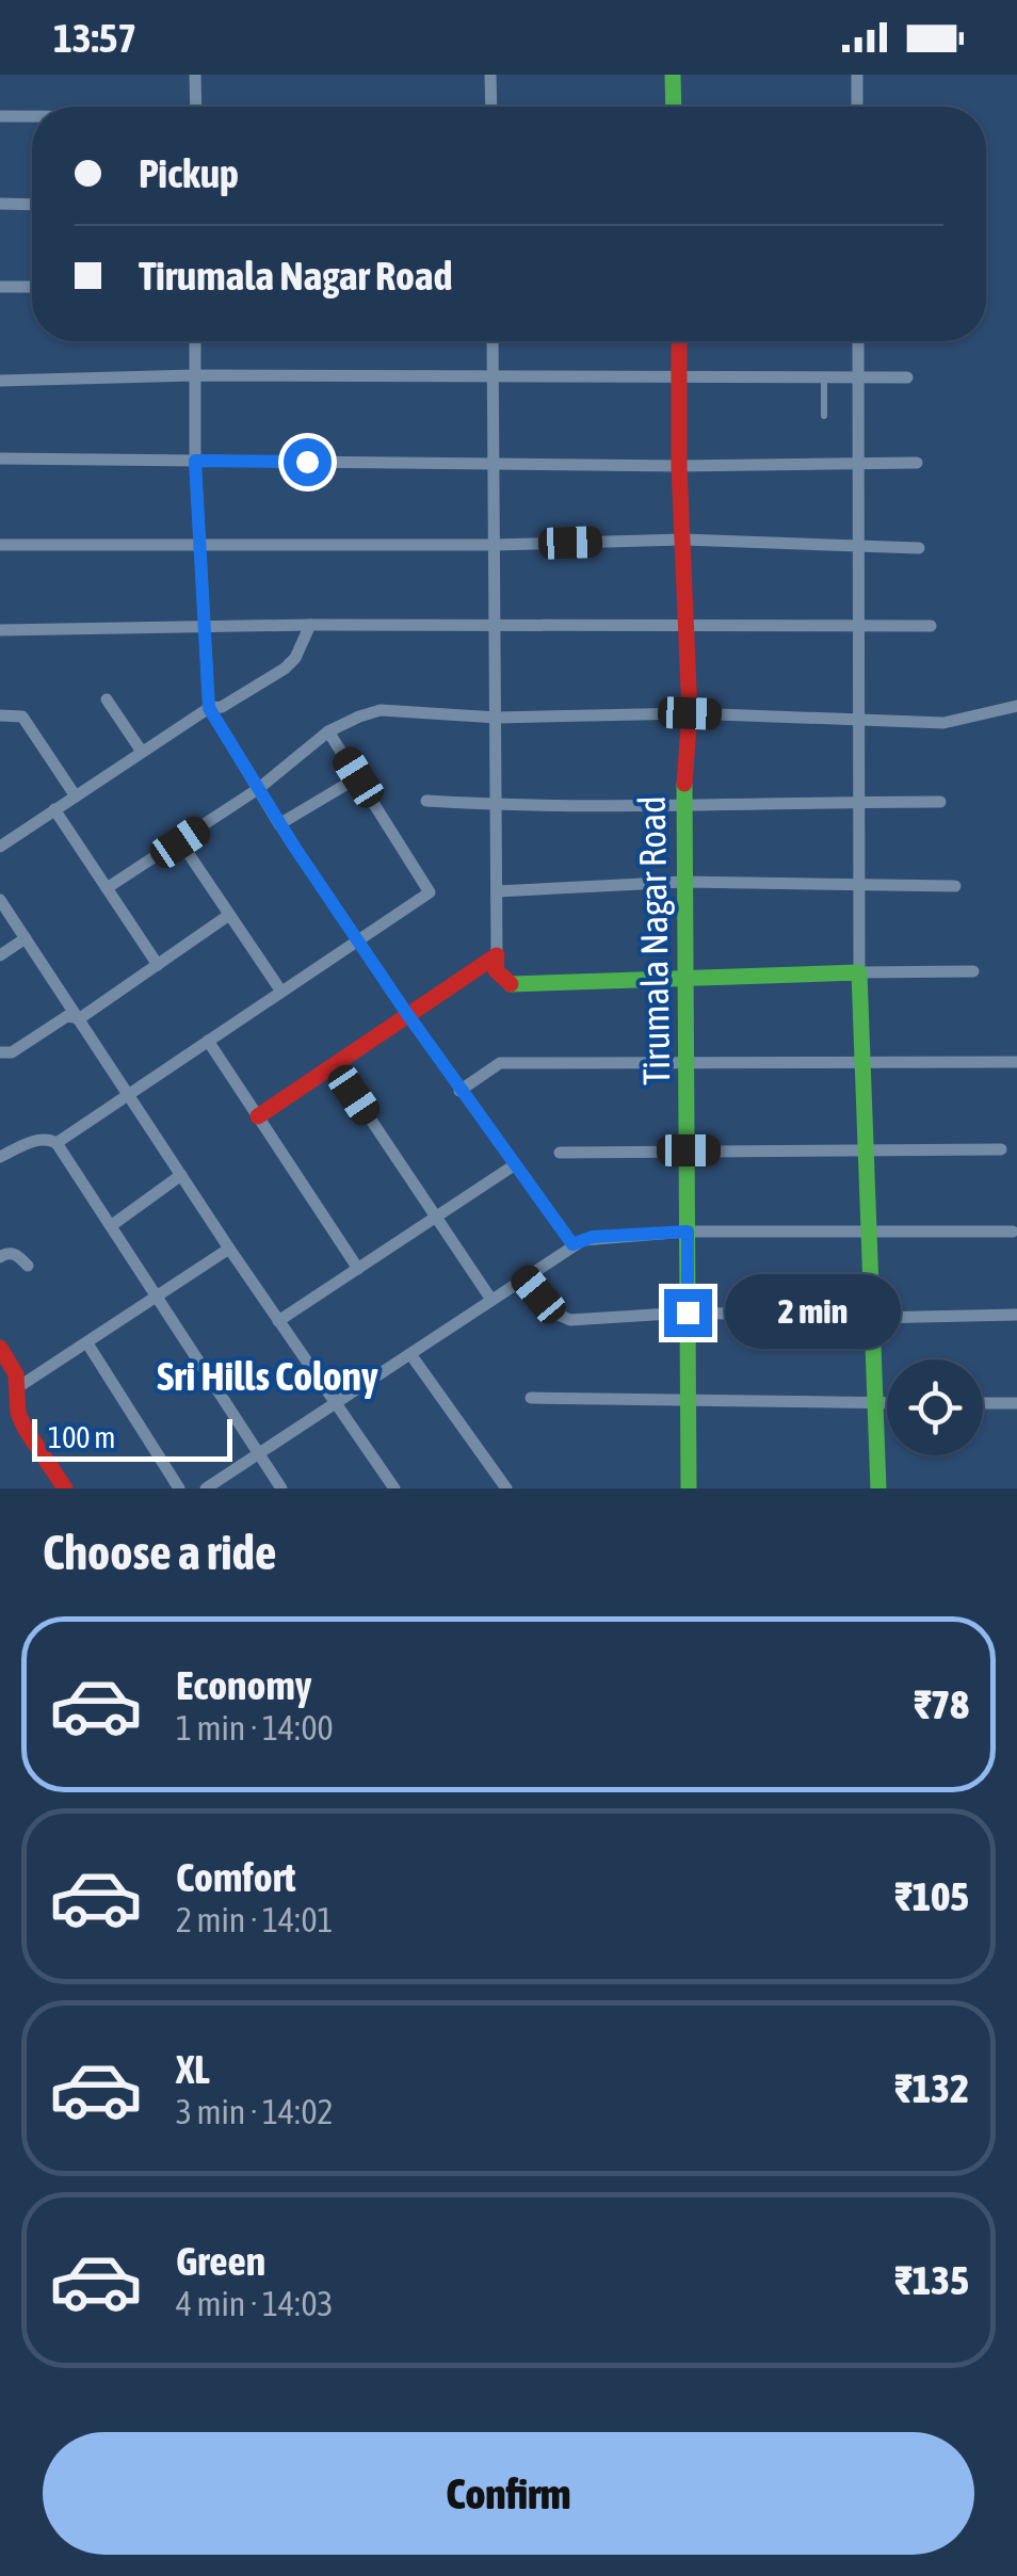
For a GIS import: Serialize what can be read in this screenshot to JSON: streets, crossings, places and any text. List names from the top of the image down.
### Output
{
  "streets": {
    "street": ["Tirumala Nagar Road"]
  },
  "districts": ["Sri Hills Colony"],
  "scale_bar": "100 m",
  "page": {
    "status": "13:57",
    "banner": ["Pickup", "Tirumala Nagar Road"],
    "bubble": "2 min",
    "scale": "100 m",
    "heading": "Choose a ride",
    "list": [
      {
        "name": "Economy",
        "note": "1 min · 14:00",
        "value": "₹78"
      },
      {
        "name": "Comfort",
        "note": "2 min · 14:01",
        "value": "₹105"
      },
      {
        "name": "XL",
        "note": "3 min · 14:02",
        "value": "₹132"
      },
      {
        "name": "Green",
        "note": "4 min · 14:03",
        "value": "₹135"
      }
    ],
    "buttons": "Confirm"
  }
}
